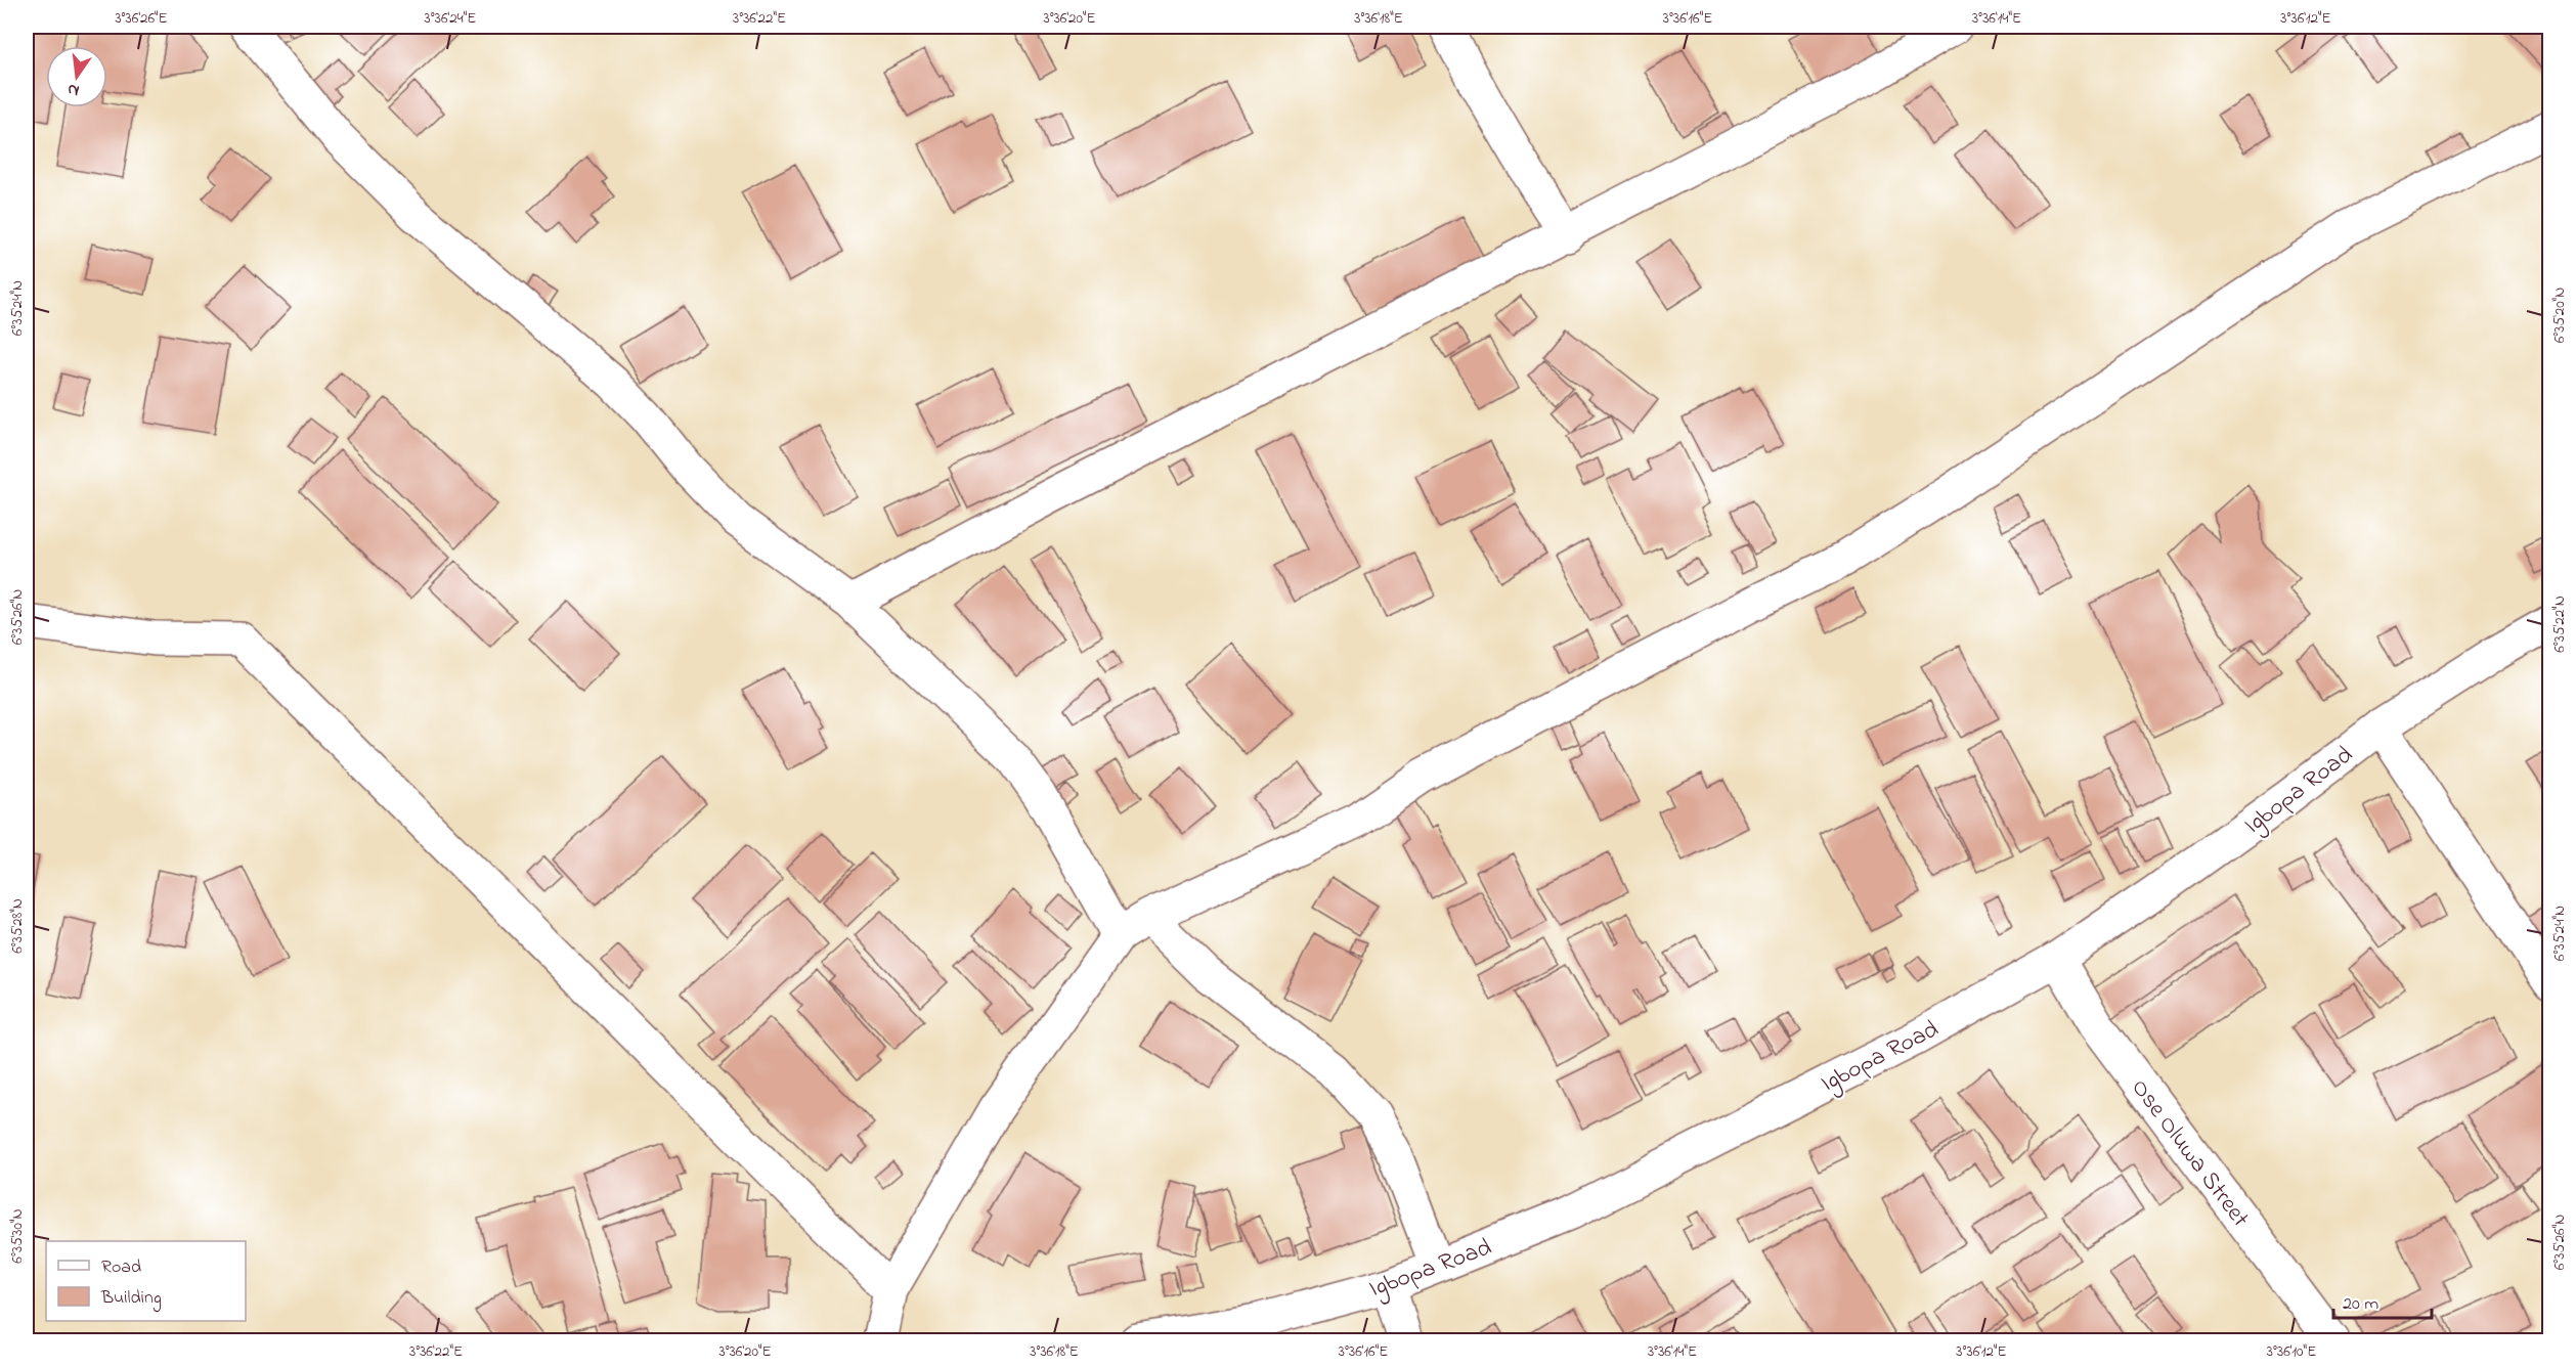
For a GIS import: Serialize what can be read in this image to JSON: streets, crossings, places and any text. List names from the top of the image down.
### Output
{
  "streets": {
    "street": ["Igbopa Road", "Ose Oluwa Street"]
  },
  "crossings": [
    ["Igbopa Road", "Ose Oluwa Street"]
  ],
  "legend": ["Road", "Building"],
  "scale_bar": "20 m",
  "north": "bottom",
  "coordinates": [
    "3°36'26\"E",
    "3°36'24\"E",
    "3°36'22\"E",
    "3°36'20\"E",
    "3°36'18\"E",
    "3°36'16\"E",
    "3°36'14\"E",
    "3°36'12\"E",
    "6°35'24\"N",
    "6°35'20\"N",
    "6°35'26\"N",
    "6°35'22\"N",
    "6°35'28\"N",
    "6°35'30\"N",
    "3°36'10\"E"
  ]
}
